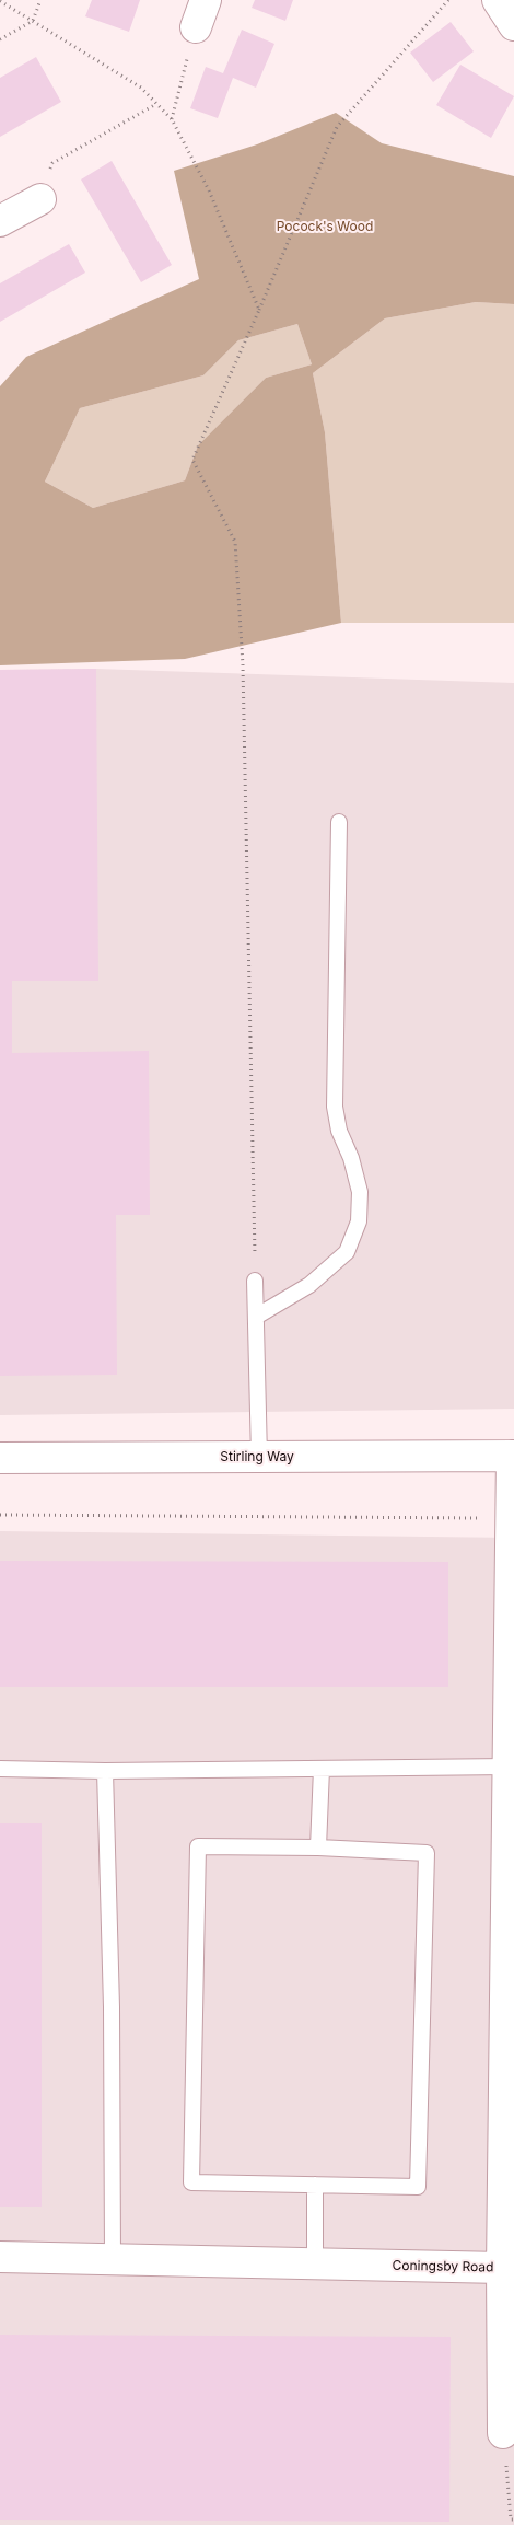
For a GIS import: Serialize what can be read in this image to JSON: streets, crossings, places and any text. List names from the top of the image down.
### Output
{
  "streets": {
    "street": ["Stirling Way", "Coningsby Road"]
  },
  "crossings": [
    ["Stirling Way", "Coningsby Road"]
  ],
  "parks": ["Pocock's Wood"]
}
